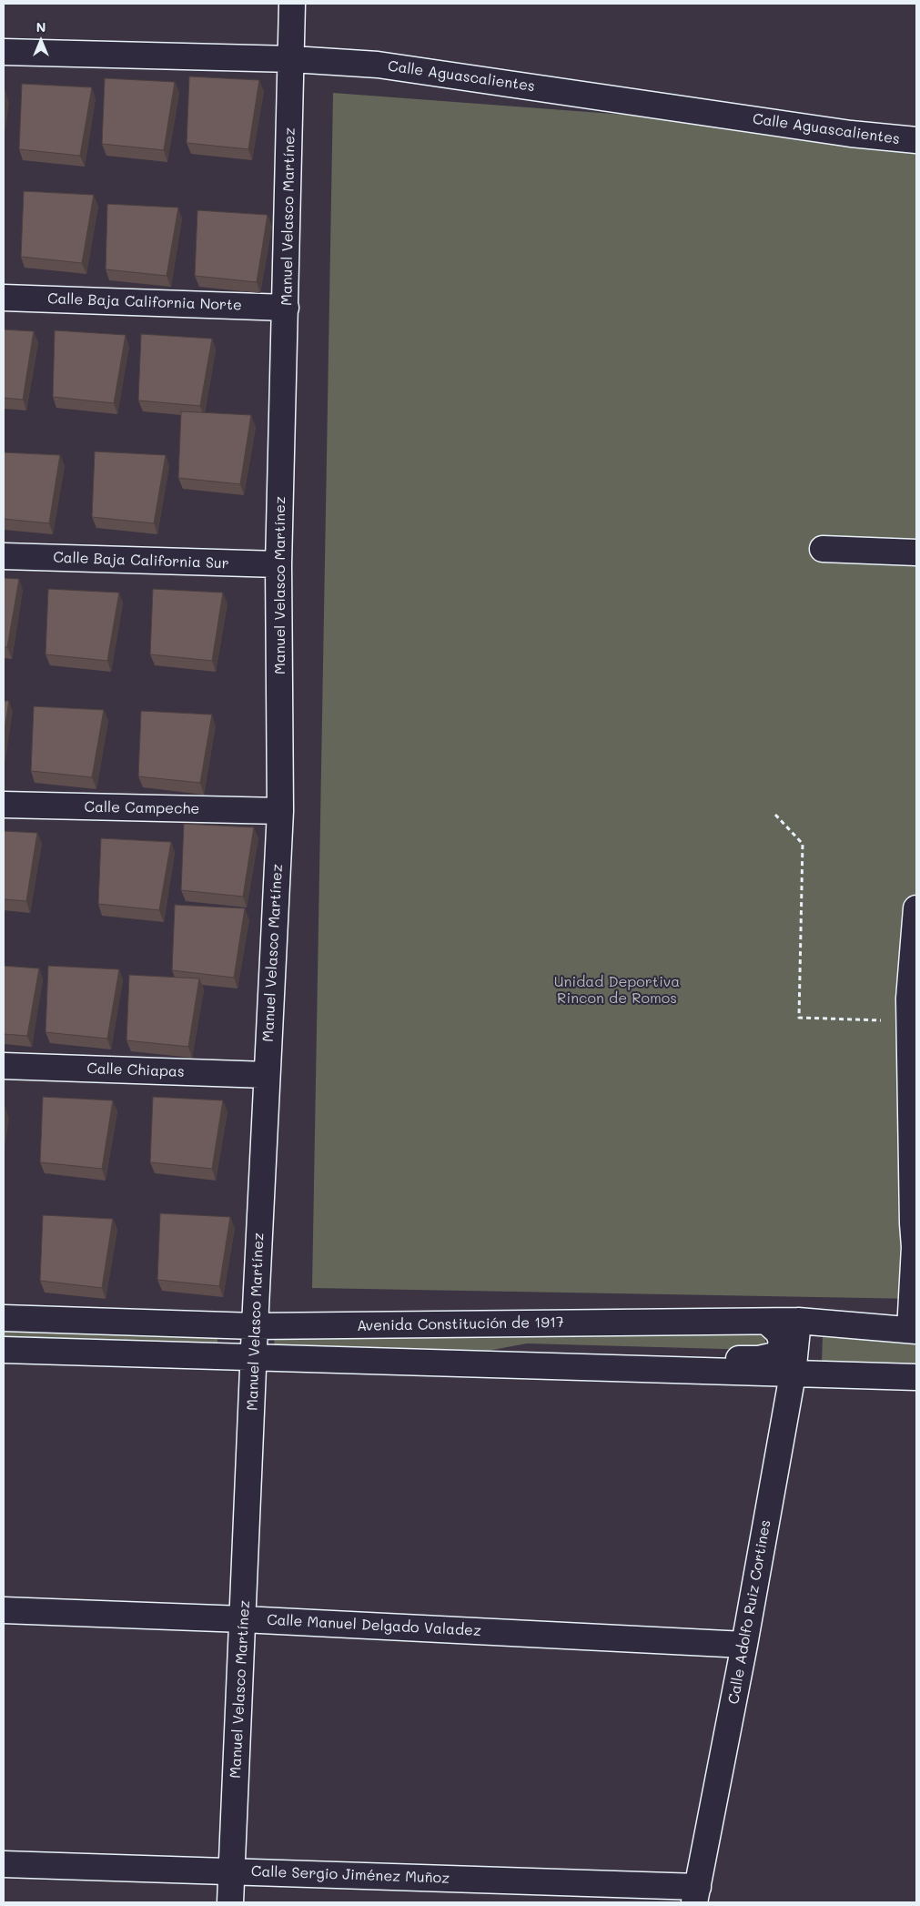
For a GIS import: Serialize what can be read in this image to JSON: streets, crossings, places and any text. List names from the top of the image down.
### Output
{
  "streets": {
    "street": [
      "Calle Aguascalientes",
      "Manuel Velasco Martínez",
      "Calle Baja California Norte",
      "Calle Baja California Sur",
      "Calle Campeche",
      "Calle Chiapas",
      "Avenida Constitución de 1917",
      "Calle Adolfo Ruiz Cortines",
      "Calle Manuel Delgado Valadez",
      "Calle Sergio Jiménez Muñoz"
    ]
  },
  "crossings": [
    ["Calle Aguascalientes", "Manuel Velasco Martínez"],
    ["Manuel Velasco Martínez", "Calle Baja California Norte"],
    ["Manuel Velasco Martínez", "Calle Baja California Sur"],
    ["Manuel Velasco Martínez", "Calle Campeche"],
    ["Manuel Velasco Martínez", "Calle Chiapas"],
    ["Manuel Velasco Martínez", "Avenida Constitución de 1917"],
    ["Manuel Velasco Martínez", "Calle Manuel Delgado Valadez"],
    ["Manuel Velasco Martínez", "Calle Sergio Jiménez Muñoz"],
    ["Avenida Constitución de 1917", "Calle Adolfo Ruiz Cortines"],
    ["Calle Adolfo Ruiz Cortines", "Calle Manuel Delgado Valadez"],
    ["Calle Adolfo Ruiz Cortines", "Calle Sergio Jiménez Muñoz"]
  ],
  "parks": ["Unidad Deportiva Rincon de Romos"],
  "north": "top"
}
